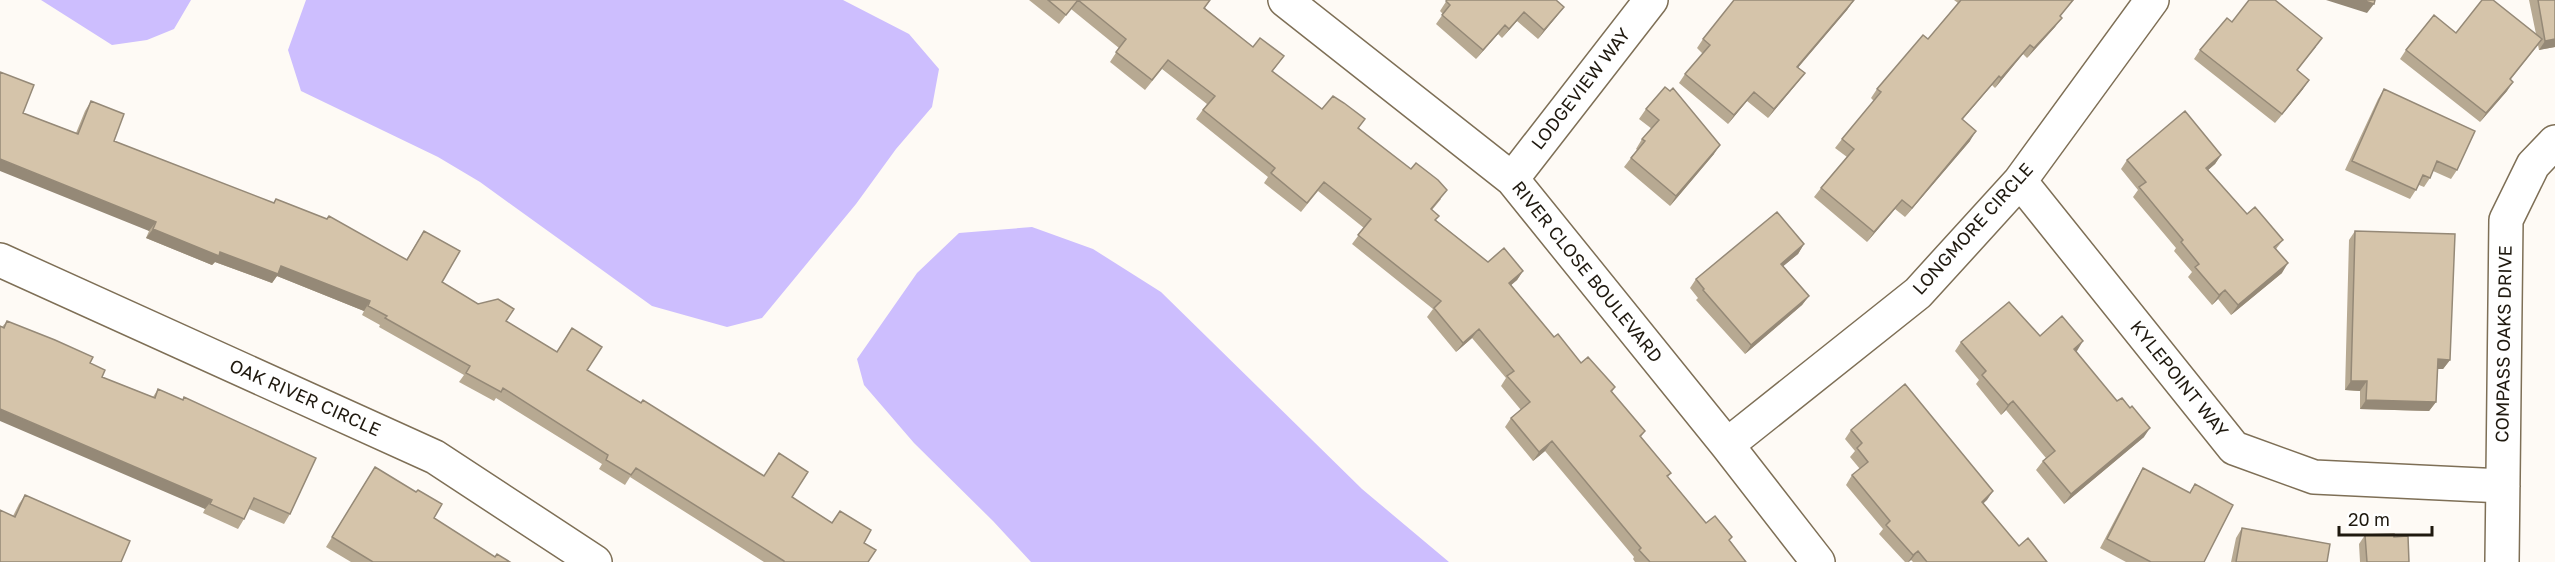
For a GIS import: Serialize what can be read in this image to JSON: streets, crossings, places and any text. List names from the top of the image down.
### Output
{
  "streets": {
    "street": [
      "LODGEVIEW WAY",
      "LONGMORE CIRCLE",
      "RIVER CLOSE BOULEVARD",
      "COMPASS OAKS DRIVE",
      "KYLEPOINT WAY",
      "OAK RIVER CIRCLE"
    ]
  },
  "crossings": [
    ["LODGEVIEW WAY", "RIVER CLOSE BOULEVARD"],
    ["LONGMORE CIRCLE", "RIVER CLOSE BOULEVARD"],
    ["LONGMORE CIRCLE", "KYLEPOINT WAY"],
    ["COMPASS OAKS DRIVE", "KYLEPOINT WAY"]
  ],
  "scale_bar": "20 m"
}
